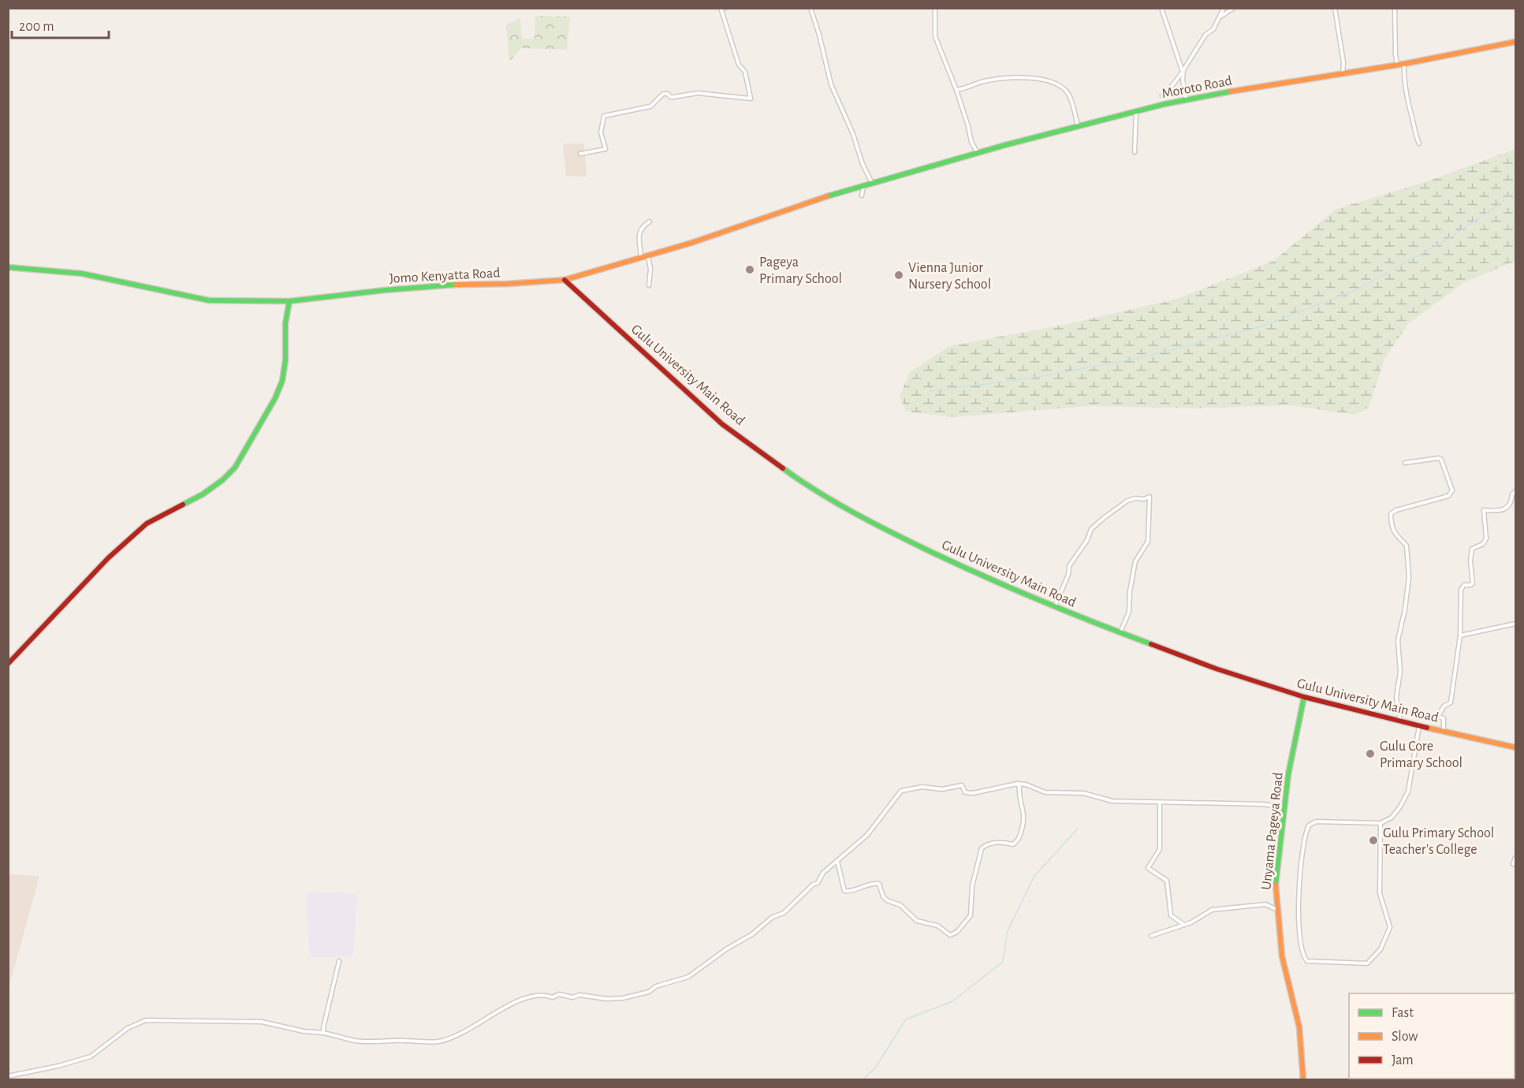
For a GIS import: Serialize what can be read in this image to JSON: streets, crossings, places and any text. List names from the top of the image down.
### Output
{
  "streets": {
    "street": [
      "Moroto Road",
      "Jomo Kenyatta Road",
      "Gulu University Main Road",
      "Unyama Pageya Road"
    ]
  },
  "crossings": [
    ["Moroto Road", "Jomo Kenyatta Road"],
    ["Jomo Kenyatta Road", "Gulu University Main Road"],
    ["Gulu University Main Road", "Unyama Pageya Road"]
  ],
  "places": [
    "Pageya Primary School",
    "Vienna Junior Nursery School",
    "Gulu Core Primary School",
    "Gulu Primary School Teacher's College"
  ],
  "legend": ["Fast", "Slow", "Jam"],
  "scale_bar": "200 m"
}
